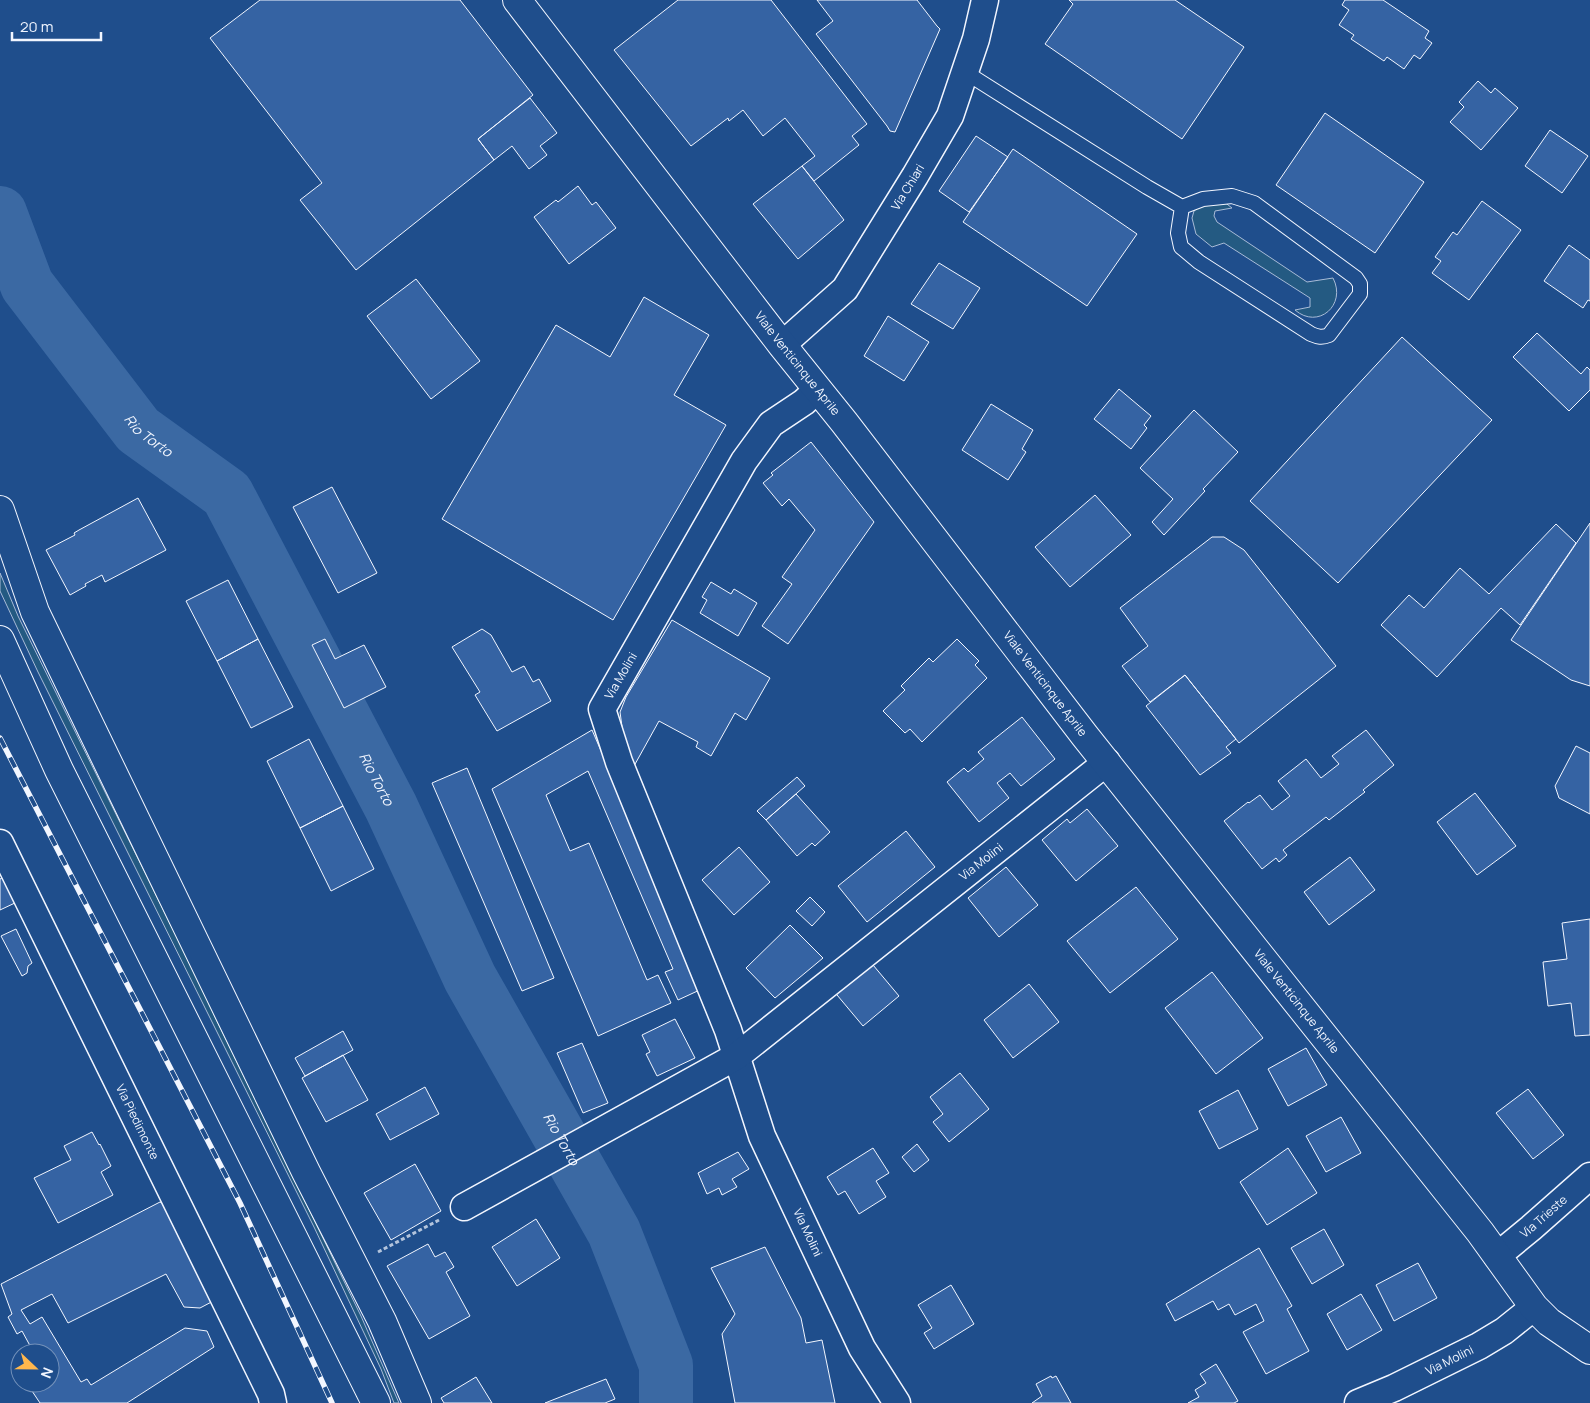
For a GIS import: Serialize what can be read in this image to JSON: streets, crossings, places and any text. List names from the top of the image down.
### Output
{
  "streets": {
    "main road": ["Viale Venticinque Aprile"],
    "street": [
      "Via Chiari",
      "Via Molini",
      "Via Piedimonte",
      "Via Trieste"
    ]
  },
  "crossings": [
    ["Via Chiari", "Viale Venticinque Aprile"],
    ["Viale Venticinque Aprile", "Via Molini"],
    ["Viale Venticinque Aprile", "Via Trieste"]
  ],
  "water": ["Rio Torto"],
  "scale_bar": "20 m",
  "north": "right"
}
